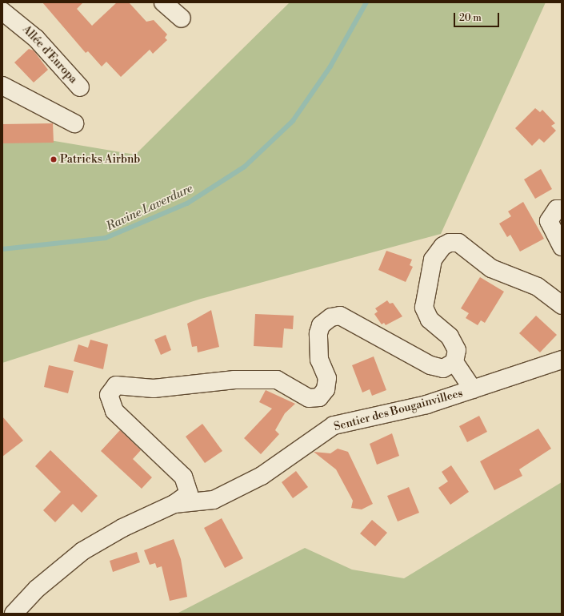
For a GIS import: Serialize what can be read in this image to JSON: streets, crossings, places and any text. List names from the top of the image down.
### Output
{
  "streets": {
    "main road": ["Allée d'Europa", "Sentier des Bougainvillees"]
  },
  "water": ["Ravine Laverdure"],
  "places": ["Patricks Airbnb"],
  "scale_bar": "20 m"
}
